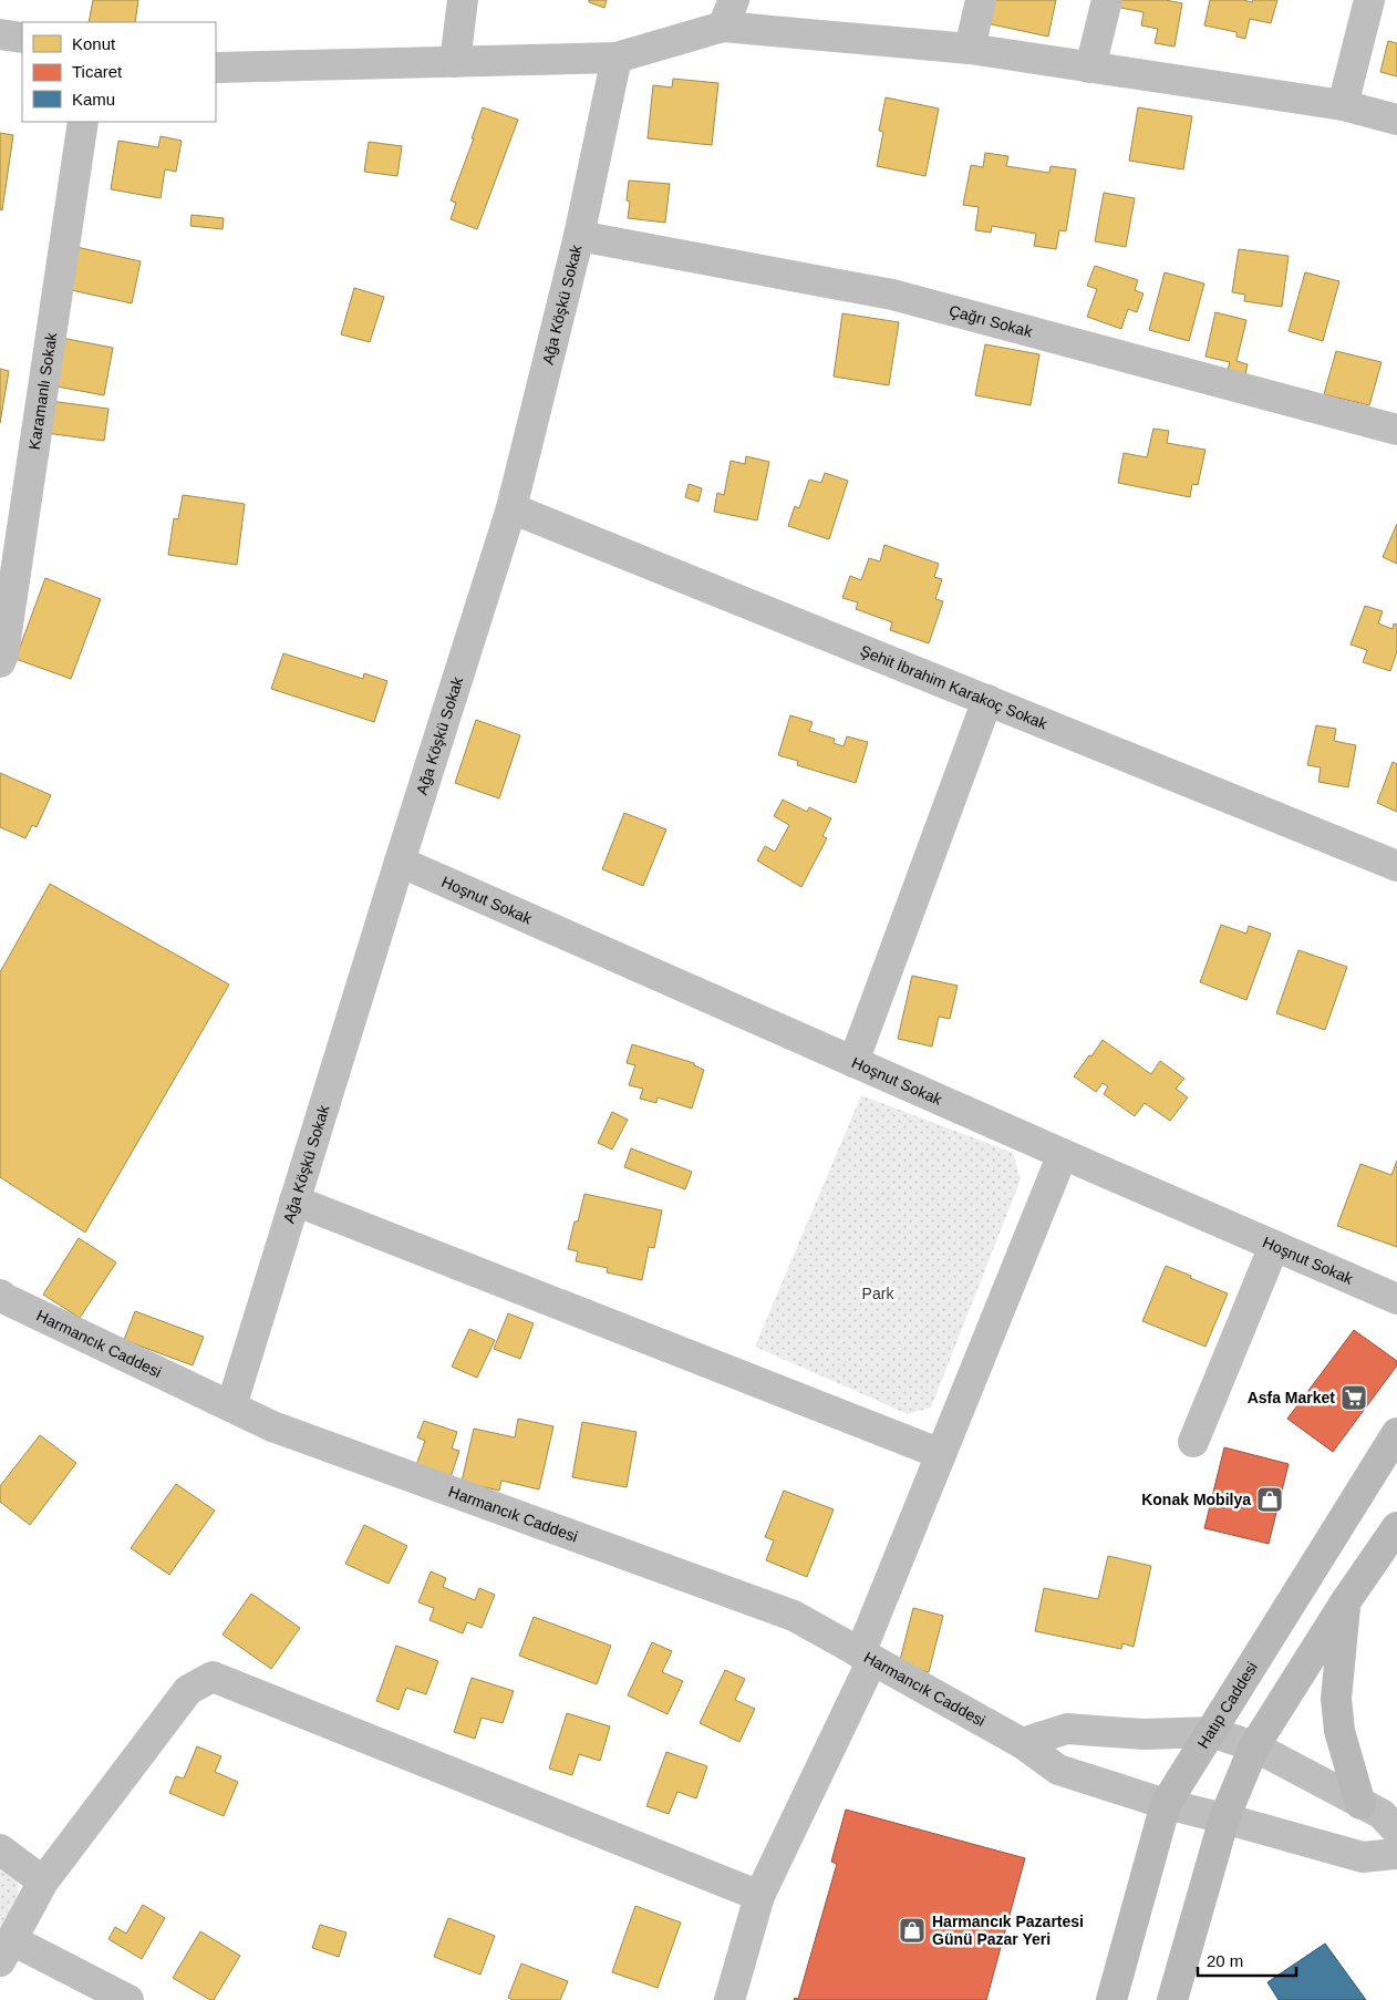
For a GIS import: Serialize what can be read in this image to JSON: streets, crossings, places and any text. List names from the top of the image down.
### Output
{
  "streets": {
    "main road": ["Hatıp Caddesi"],
    "street": [
      "Ağa Köşkü Sokak",
      "Çağrı Sokak",
      "Karamanlı Sokak",
      "Şehit İbrahim Karakoç Sokak",
      "Hoşnut Sokak",
      "Harmancık Caddesi"
    ]
  },
  "crossings": [
    ["Ağa Köşkü Sokak", "Çağrı Sokak"],
    ["Ağa Köşkü Sokak", "Şehit İbrahim Karakoç Sokak"],
    ["Ağa Köşkü Sokak", "Hoşnut Sokak"],
    ["Ağa Köşkü Sokak", "Harmancık Caddesi"],
    ["Harmancık Caddesi", "Hatıp Caddesi"]
  ],
  "parks": ["Park"],
  "places": {
    "supermarket": ["Asfa Market"],
    "shop": ["Konak Mobilya", "Harmancık Pazartesi Günü Pazar Yeri"]
  },
  "legend": ["Konut", "Ticaret", "Kamu"],
  "scale_bar": "20 m"
}
